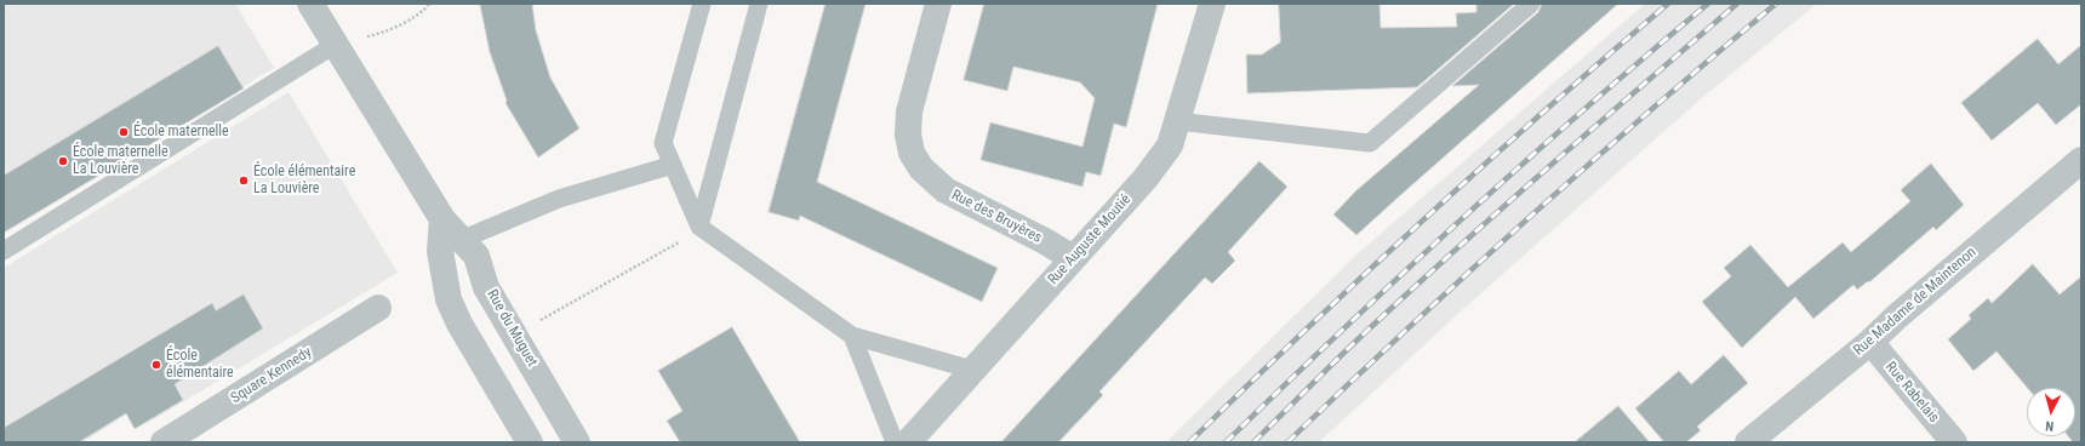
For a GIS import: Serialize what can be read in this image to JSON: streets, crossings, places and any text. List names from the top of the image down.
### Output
{
  "streets": {
    "street": [
      "Rue des Bruyères",
      "Rue Auguste Moutié",
      "Rue Madame de Maintenon",
      "Rue du Muguet",
      "Square Kennedy",
      "Rue Rabelais"
    ]
  },
  "crossings": [
    ["Rue des Bruyères", "Rue Auguste Moutié"],
    ["Rue Madame de Maintenon", "Rue Rabelais"]
  ],
  "places": [
    "École maternelle",
    "École maternelle La Louvière",
    "École élémentaire La Louvière",
    "École élémentaire"
  ],
  "north": "bottom"
}
